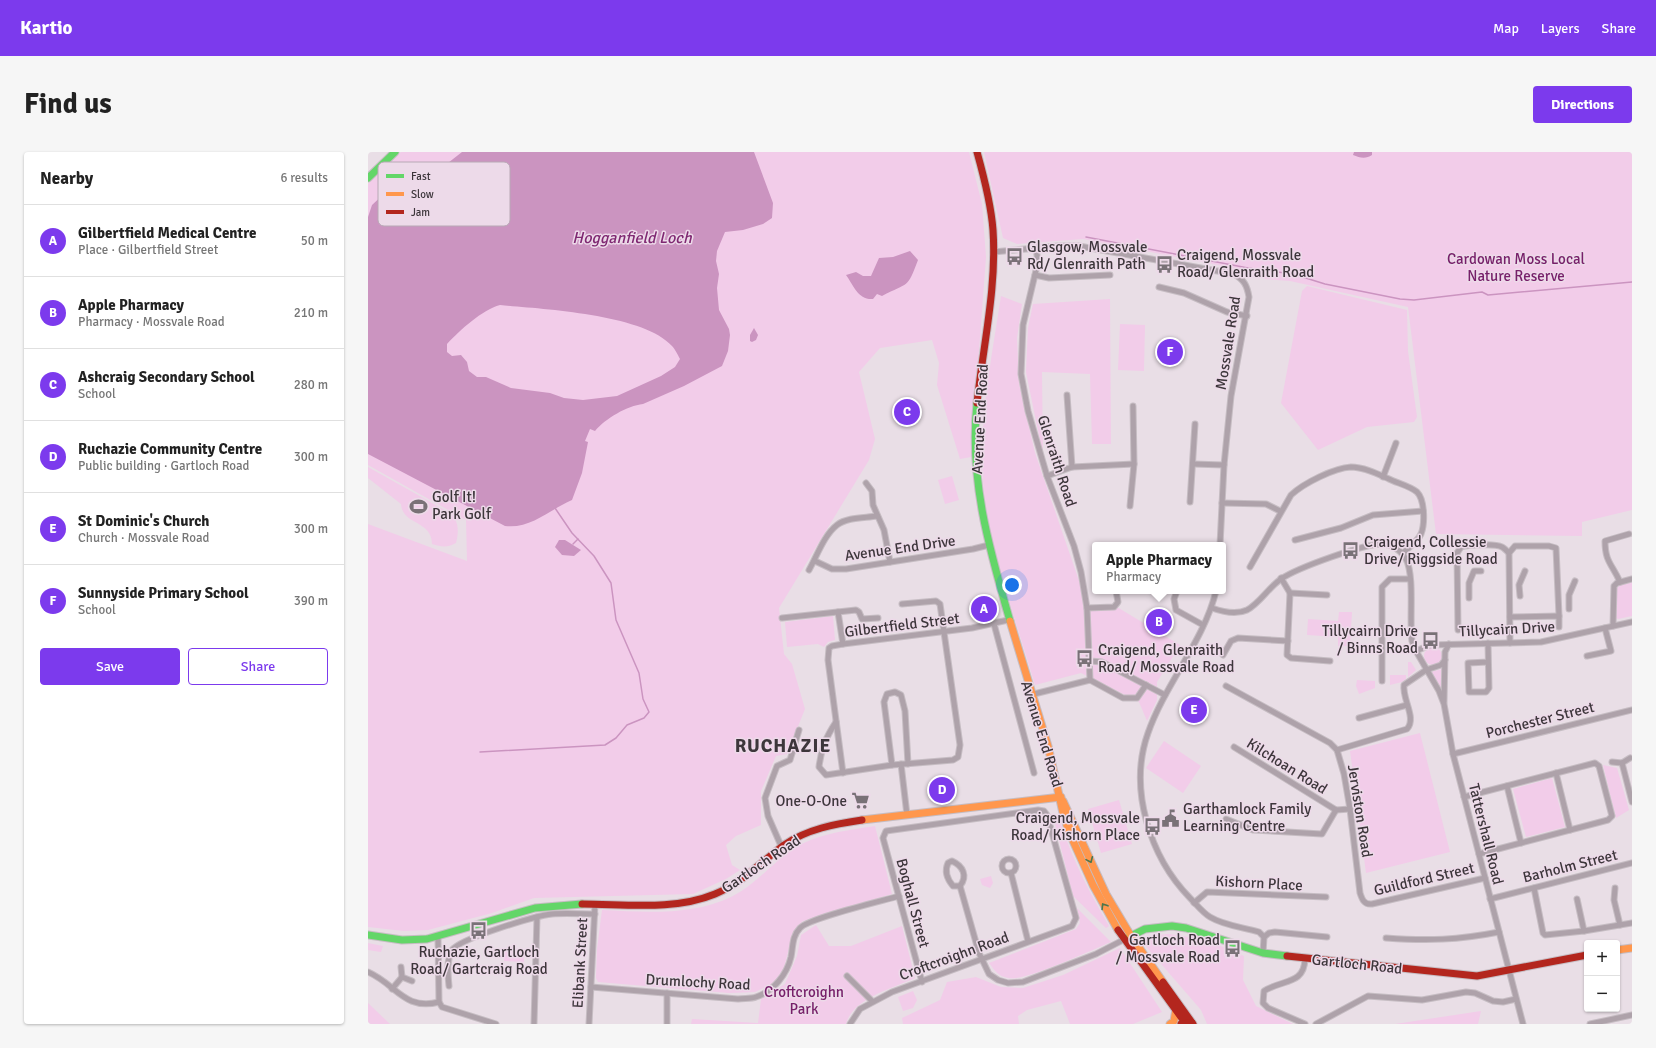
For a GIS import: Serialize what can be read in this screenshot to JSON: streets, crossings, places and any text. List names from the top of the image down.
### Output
{
  "streets": {
    "main road": ["Avenue End Road", "Gartloch Road"],
    "street": [
      "Mossvale Road",
      "Glenraith Road",
      "Avenue End Drive",
      "Gilbertfield Street",
      "Tillycairn Drive",
      "Porchester Street",
      "Kilchoan Road",
      "Jerviston Road",
      "Tattershall Road",
      "Barholm Street",
      "Guildford Street",
      "Kishorn Place",
      "Boghall Street",
      "Croftcroighn Road",
      "Elibank Street",
      "Drumlochy Road"
    ]
  },
  "crossings": [
    ["Mossvale Road", "Avenue End Road"],
    ["Mossvale Road", "Glenraith Road"],
    ["Avenue End Road", "Avenue End Drive"],
    ["Avenue End Road", "Gilbertfield Street"],
    ["Avenue End Road", "Gartloch Road"],
    ["Porchester Street", "Tattershall Road"],
    ["Kilchoan Road", "Jerviston Road"],
    ["Jerviston Road", "Guildford Street"],
    ["Tattershall Road", "Gartloch Road"],
    ["Tattershall Road", "Barholm Street"],
    ["Tattershall Road", "Guildford Street"],
    ["Gartloch Road", "Elibank Street"],
    ["Boghall Street", "Croftcroighn Road"],
    ["Boghall Street", "Drumlochy Road"],
    ["Elibank Street", "Drumlochy Road"]
  ],
  "districts": ["RUCHAZIE"],
  "water": ["Hogganfield Loch"],
  "parks": ["Cardowan Moss Local Nature Reserve", "Croftcroighn Park"],
  "places": {
    "bus stop": [
      "Glasgow, Mossvale Rd/ Glenraith Path",
      "Craigend, Mossvale Road/ Glenraith Road",
      "Craigend, Collessie Drive/ Riggside Road",
      "Tillycairn Drive / Binns Road",
      "Craigend, Glenraith Road/ Mossvale Road",
      "Craigend, Mossvale Road/ Kishorn Place",
      "Ruchazie, Gartloch Road/ Gartcraig Road",
      "Gartloch Road / Mossvale Road"
    ],
    "sports": ["Golf It! Park Golf"],
    "supermarket": ["One-O-One"],
    "public building": ["Garthamlock Family Learning Centre"]
  },
  "legend": ["Fast", "Slow", "Jam"],
  "page": {
    "header": "Kartio",
    "nav": ["Map", "Layers", "Share"],
    "buttons": [
      "Directions",
      ["Save", "Share"]
    ],
    "title": "Find us",
    "heading": ["Nearby", "6 results"],
    "list": [
      {
        "mark": "A",
        "name": "Gilbertfield Medical Centre",
        "note": "Place · Gilbertfield Street",
        "value": "50 m"
      },
      {
        "mark": "B",
        "name": "Apple Pharmacy",
        "note": "Pharmacy · Mossvale Road",
        "value": "210 m"
      },
      {
        "mark": "C",
        "name": "Ashcraig Secondary School",
        "note": "School",
        "value": "280 m"
      },
      {
        "mark": "D",
        "name": "Ruchazie Community Centre",
        "note": "Public building · Gartloch Road",
        "value": "300 m"
      },
      {
        "mark": "E",
        "name": "St Dominic's Church",
        "note": "Church · Mossvale Road",
        "value": "300 m"
      },
      {
        "mark": "F",
        "name": "Sunnyside Primary School",
        "note": "School",
        "value": "390 m"
      }
    ],
    "pins": [
      "F",
      "C",
      "A",
      "B",
      "E",
      "D"
    ],
    "popup": ["Apple Pharmacy", "Pharmacy"],
    "map_buttons": ["+", "−"]
  }
}
